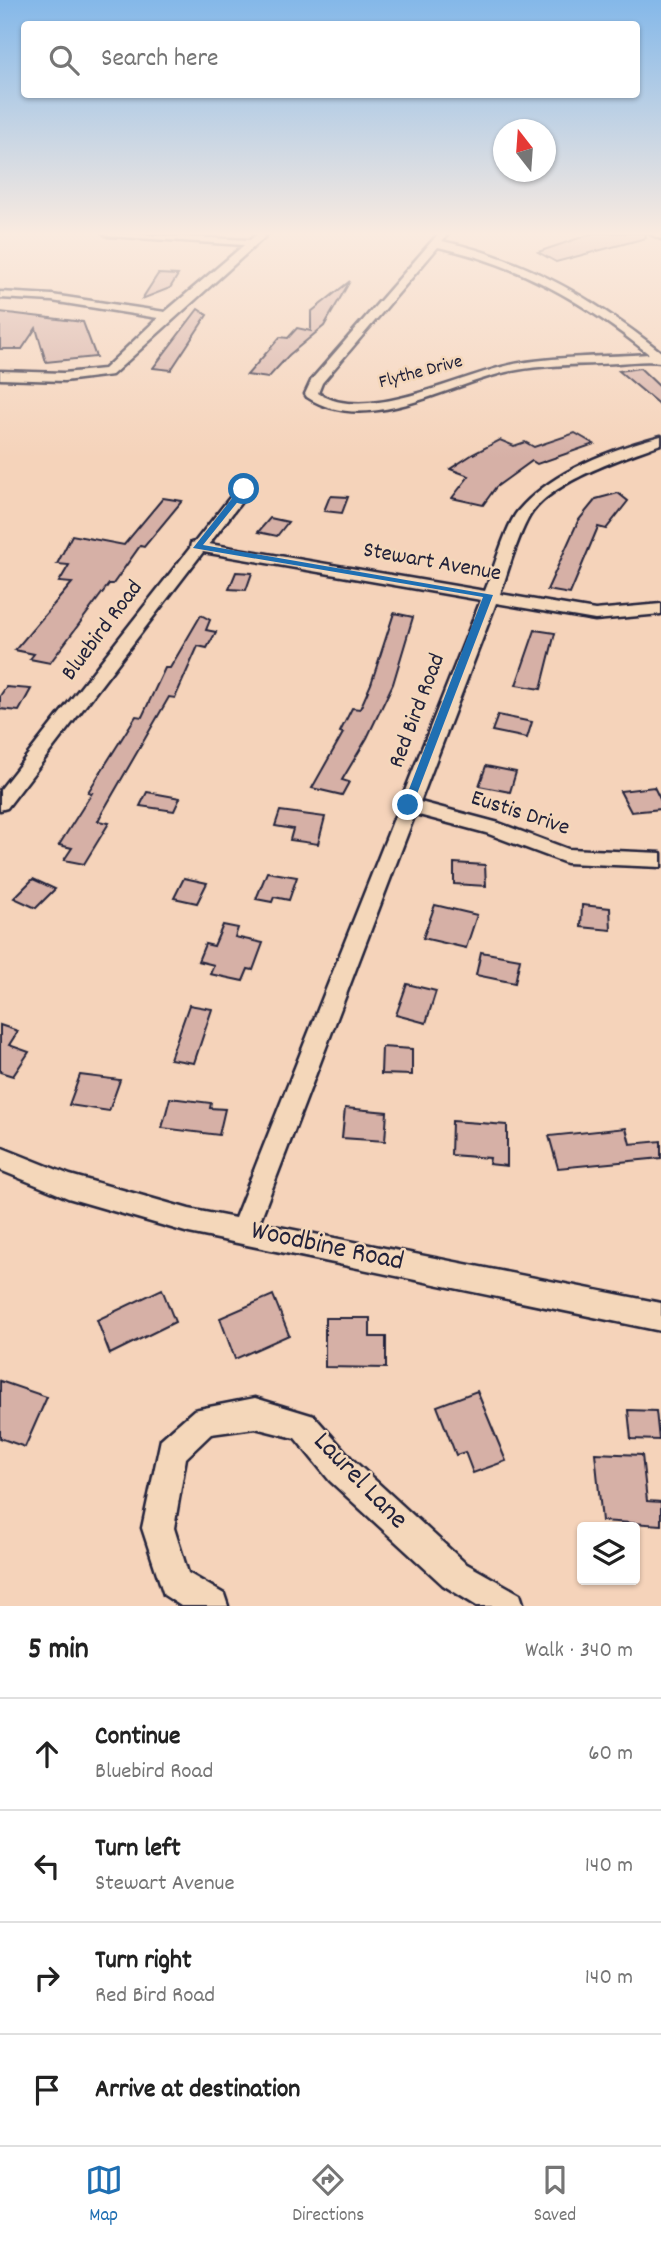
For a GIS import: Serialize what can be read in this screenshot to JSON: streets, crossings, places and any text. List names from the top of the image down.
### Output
{
  "streets": {
    "street": [
      "Flythe Drive",
      "Stewart Avenue",
      "Bluebird Road",
      "Red Bird Road",
      "Eustis Drive",
      "Woodbine Road",
      "Laurel Lane"
    ]
  },
  "crossings": [
    ["Stewart Avenue", "Bluebird Road"],
    ["Stewart Avenue", "Red Bird Road"],
    ["Red Bird Road", "Eustis Drive"],
    ["Red Bird Road", "Woodbine Road"]
  ],
  "north": "top",
  "page": {
    "search": "Search here",
    "heading": ["5 min", "Walk · 340 m"],
    "list": [
      ["Continue", "Bluebird Road", "60 m"],
      ["Turn left", "Stewart Avenue", "140 m"],
      ["Turn right", "Red Bird Road", "140 m"],
      "Arrive at destination"
    ],
    "nav": ["Map", "Directions", "Saved"]
  }
}
